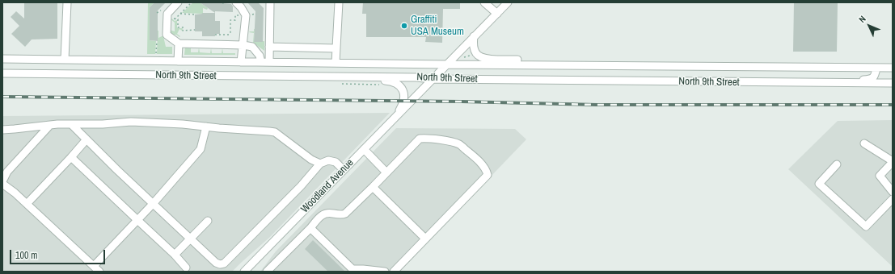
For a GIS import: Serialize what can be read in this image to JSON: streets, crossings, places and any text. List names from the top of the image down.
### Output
{
  "streets": {
    "street": ["North 9th Street", "Woodland Avenue"]
  },
  "crossings": [
    ["North 9th Street", "Woodland Avenue"]
  ],
  "places": ["Graffiti USA Museum"],
  "scale_bar": "100 m",
  "north": "top left"
}
